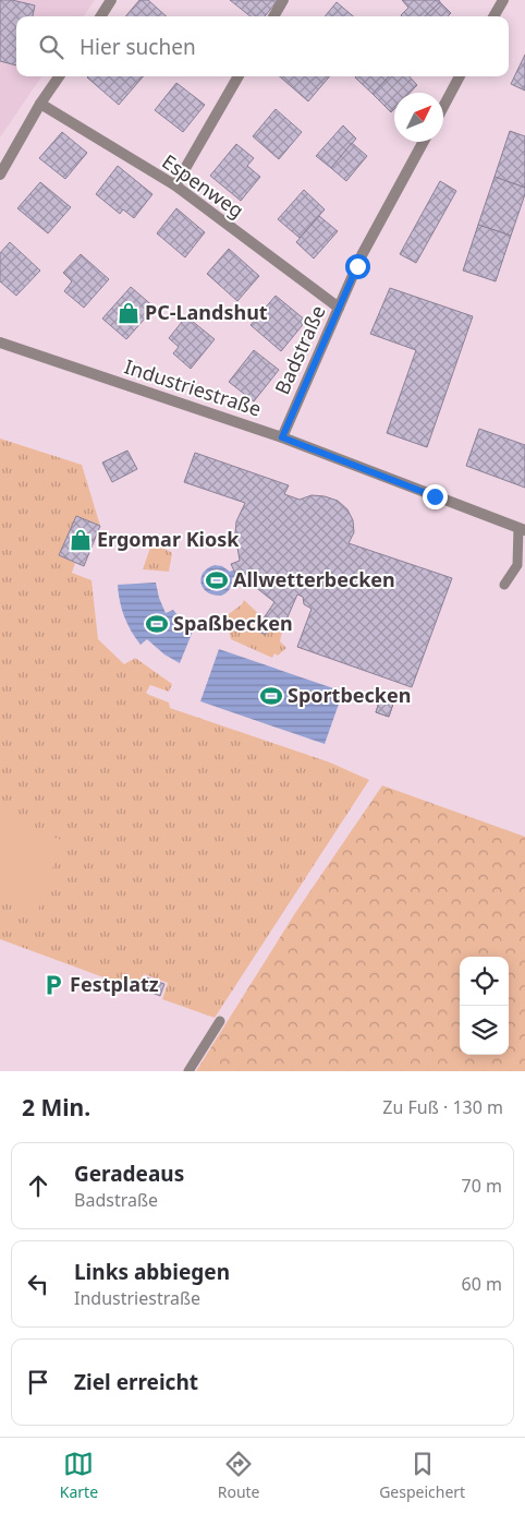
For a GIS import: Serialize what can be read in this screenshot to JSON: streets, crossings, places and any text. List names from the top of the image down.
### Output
{
  "streets": {
    "street": ["Espenweg", "Badstraße", "Industriestraße"]
  },
  "crossings": [
    ["Espenweg", "Badstraße"],
    ["Badstraße", "Industriestraße"]
  ],
  "places": {
    "shop": ["PC-Landshut", "Ergomar Kiosk"],
    "sports": ["Allwetterbecken", "Spaßbecken", "Sportbecken"],
    "parking": ["Festplatz"]
  },
  "north": "top right",
  "page": {
    "search": "Hier suchen",
    "heading": ["2 Min.", "Zu Fuß · 130 m"],
    "list": [
      ["Geradeaus", "Badstraße", "70 m"],
      ["Links abbiegen", "Industriestraße", "60 m"],
      "Ziel erreicht"
    ],
    "nav": ["Karte", "Route", "Gespeichert"]
  }
}
